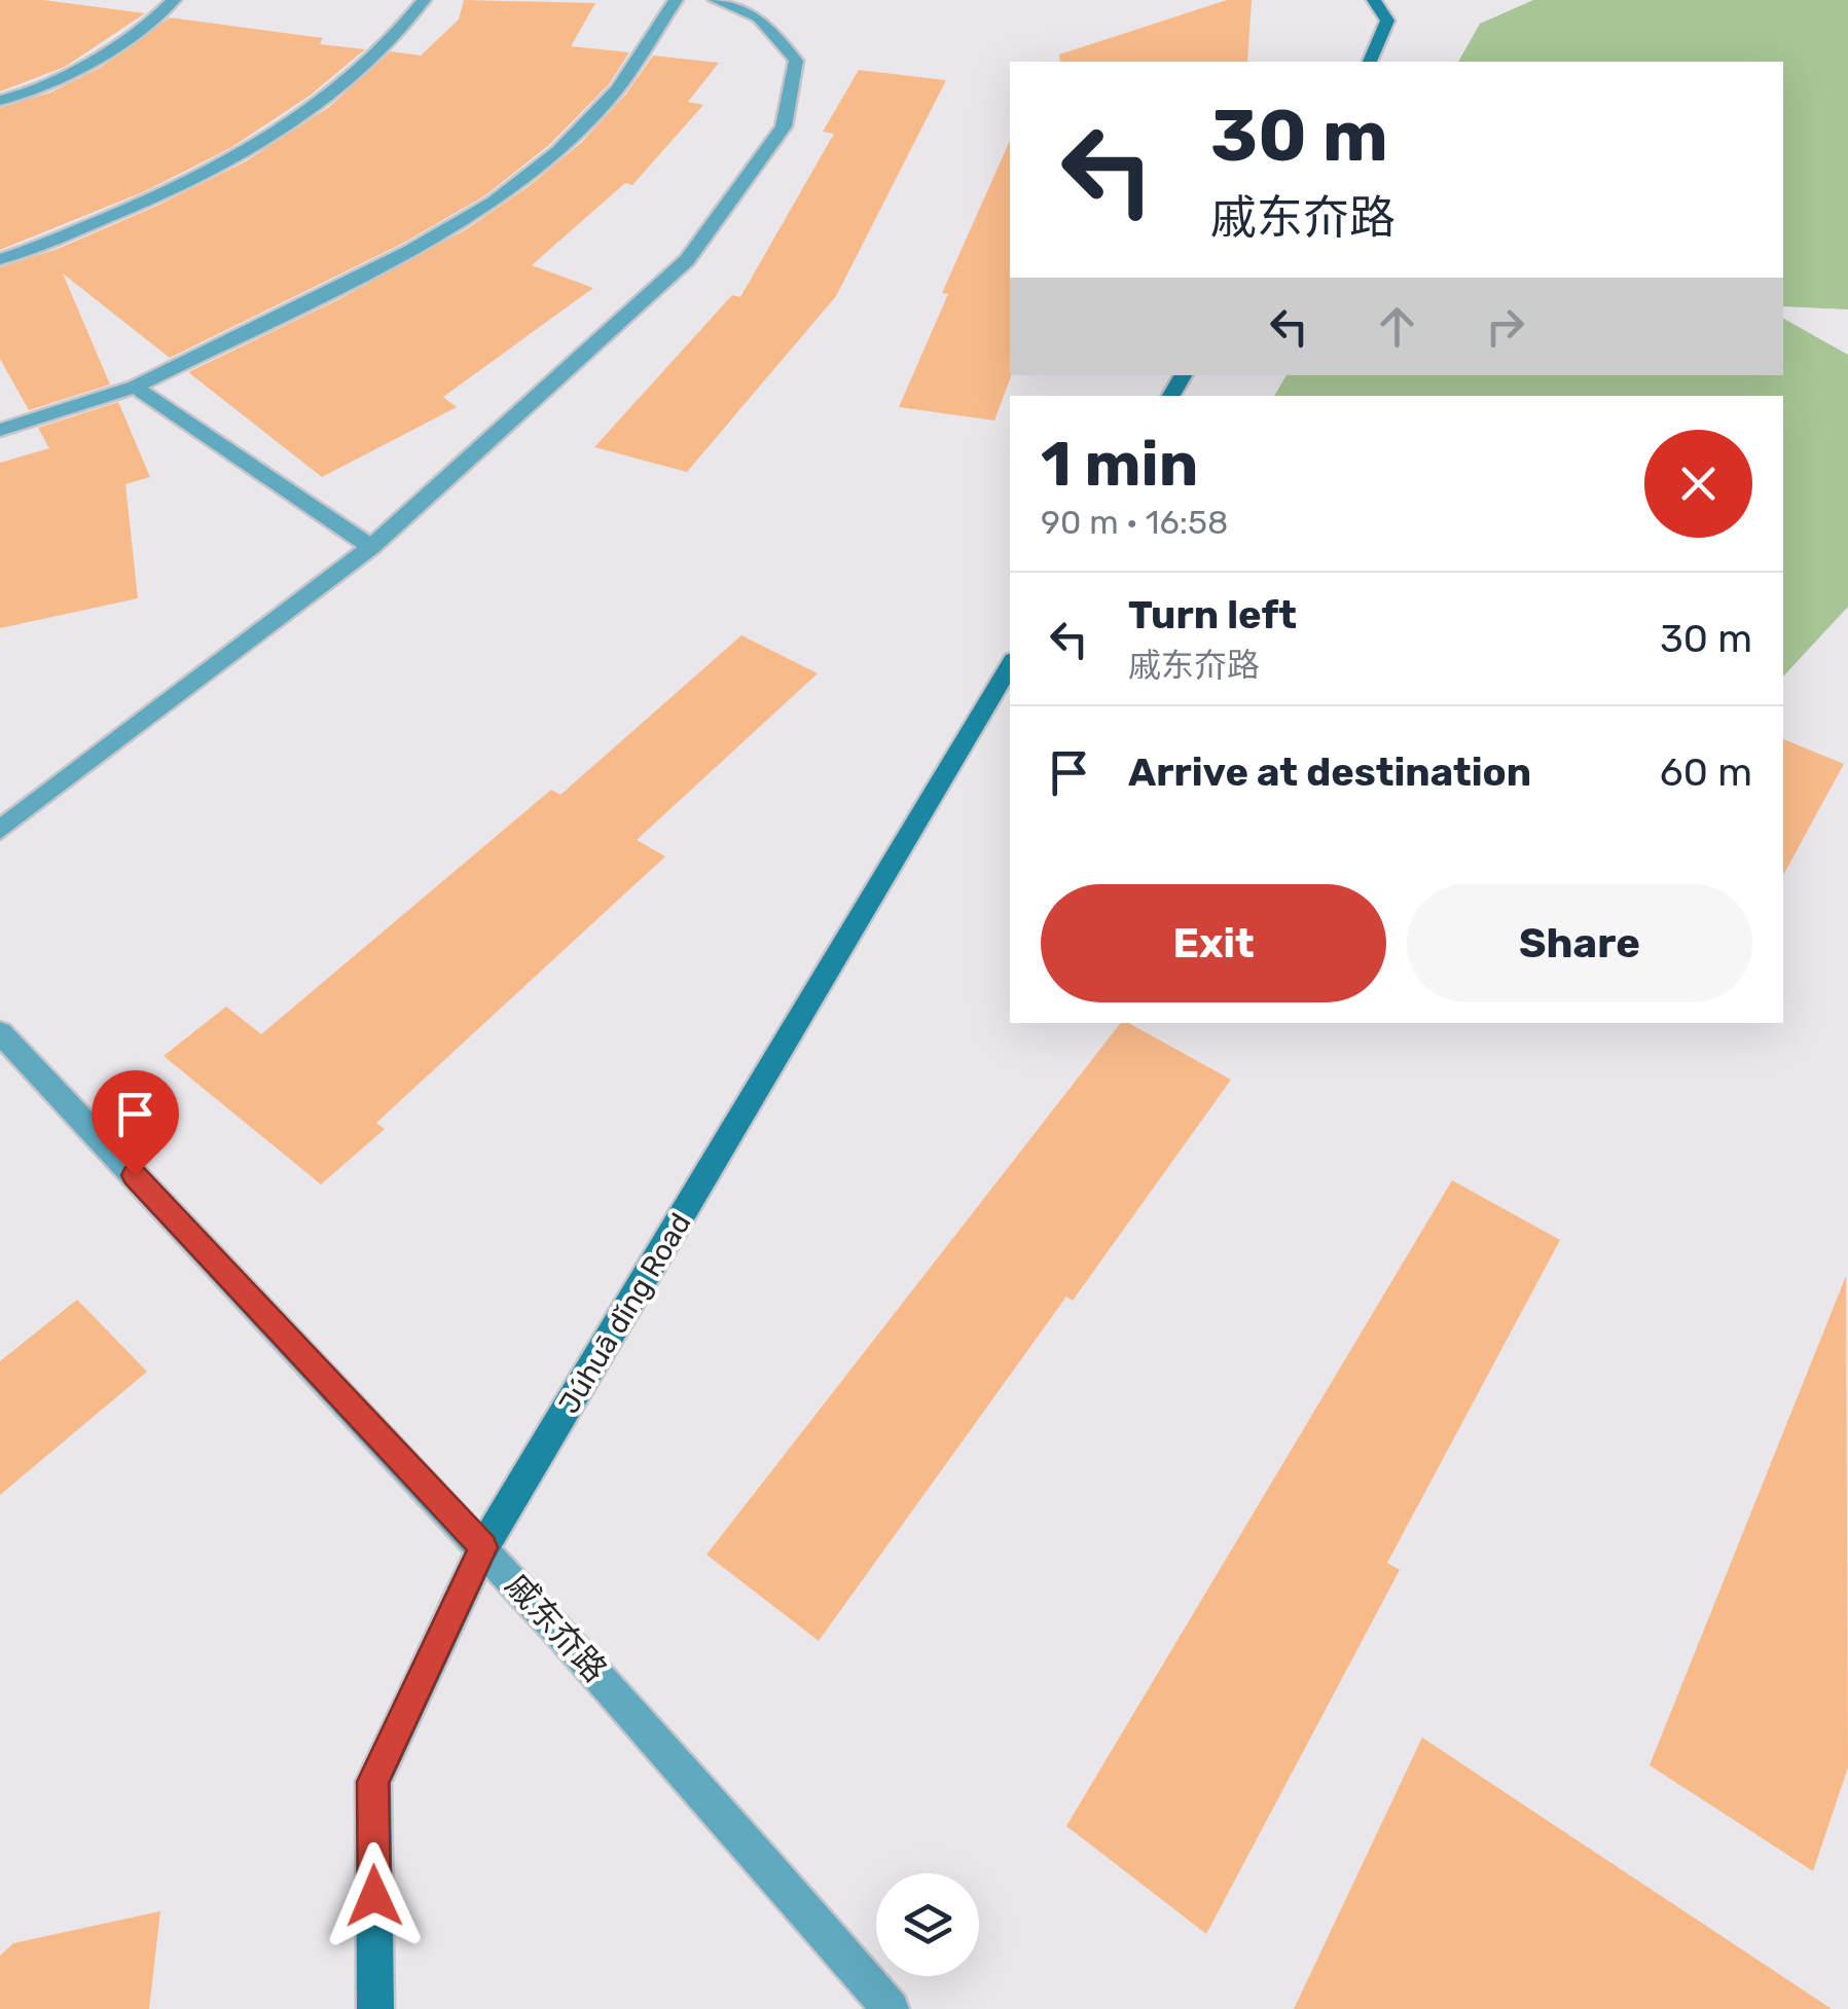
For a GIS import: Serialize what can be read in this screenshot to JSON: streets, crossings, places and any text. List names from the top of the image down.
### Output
{
  "streets": {
    "street": ["Júhuā dǐng Road", "戚东夼路"]
  },
  "crossings": [
    ["Júhuā dǐng Road", "戚东夼路"]
  ],
  "page": {
    "turn": ["30 m", "戚东夼路"],
    "heading": ["1 min", "90 m · 16:58"],
    "list": [
      {
        "name": "Turn left",
        "note": "戚东夼路",
        "value": "30 m"
      },
      {
        "name": "Arrive at destination",
        "value": "60 m"
      }
    ],
    "buttons": ["Exit", "Share"]
  }
}
